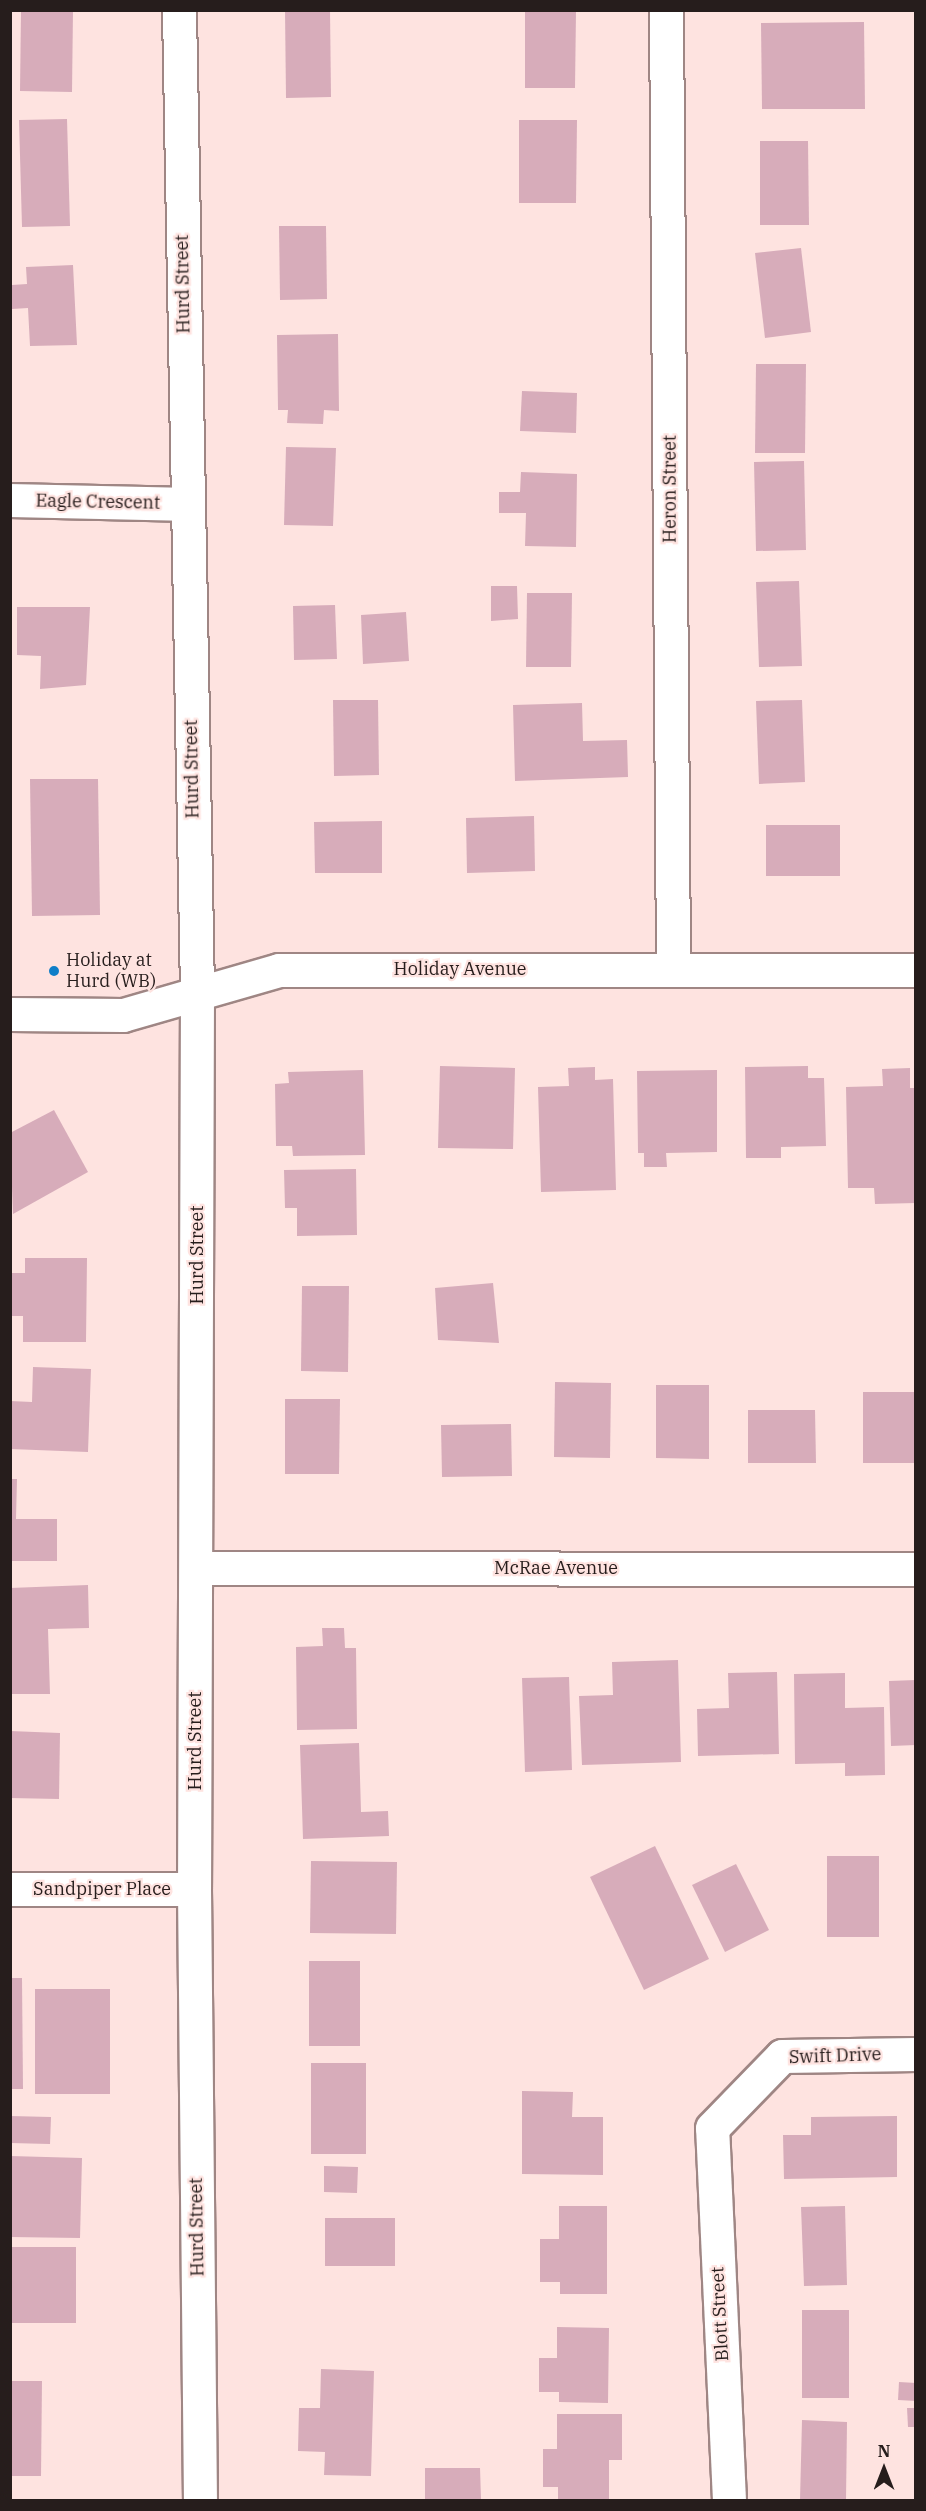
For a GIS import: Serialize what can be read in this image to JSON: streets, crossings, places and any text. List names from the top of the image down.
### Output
{
  "streets": {
    "street": [
      "Hurd Street",
      "Heron Street",
      "Eagle Crescent",
      "Holiday Avenue",
      "McRae Avenue",
      "Sandpiper Place",
      "Swift Drive",
      "Blott Street"
    ]
  },
  "crossings": [
    ["Hurd Street", "Eagle Crescent"],
    ["Hurd Street", "Holiday Avenue"],
    ["Hurd Street", "McRae Avenue"],
    ["Hurd Street", "Sandpiper Place"],
    ["Heron Street", "Holiday Avenue"],
    ["Swift Drive", "Blott Street"]
  ],
  "places": ["Holiday at Hurd (WB)"],
  "north": "top"
}
